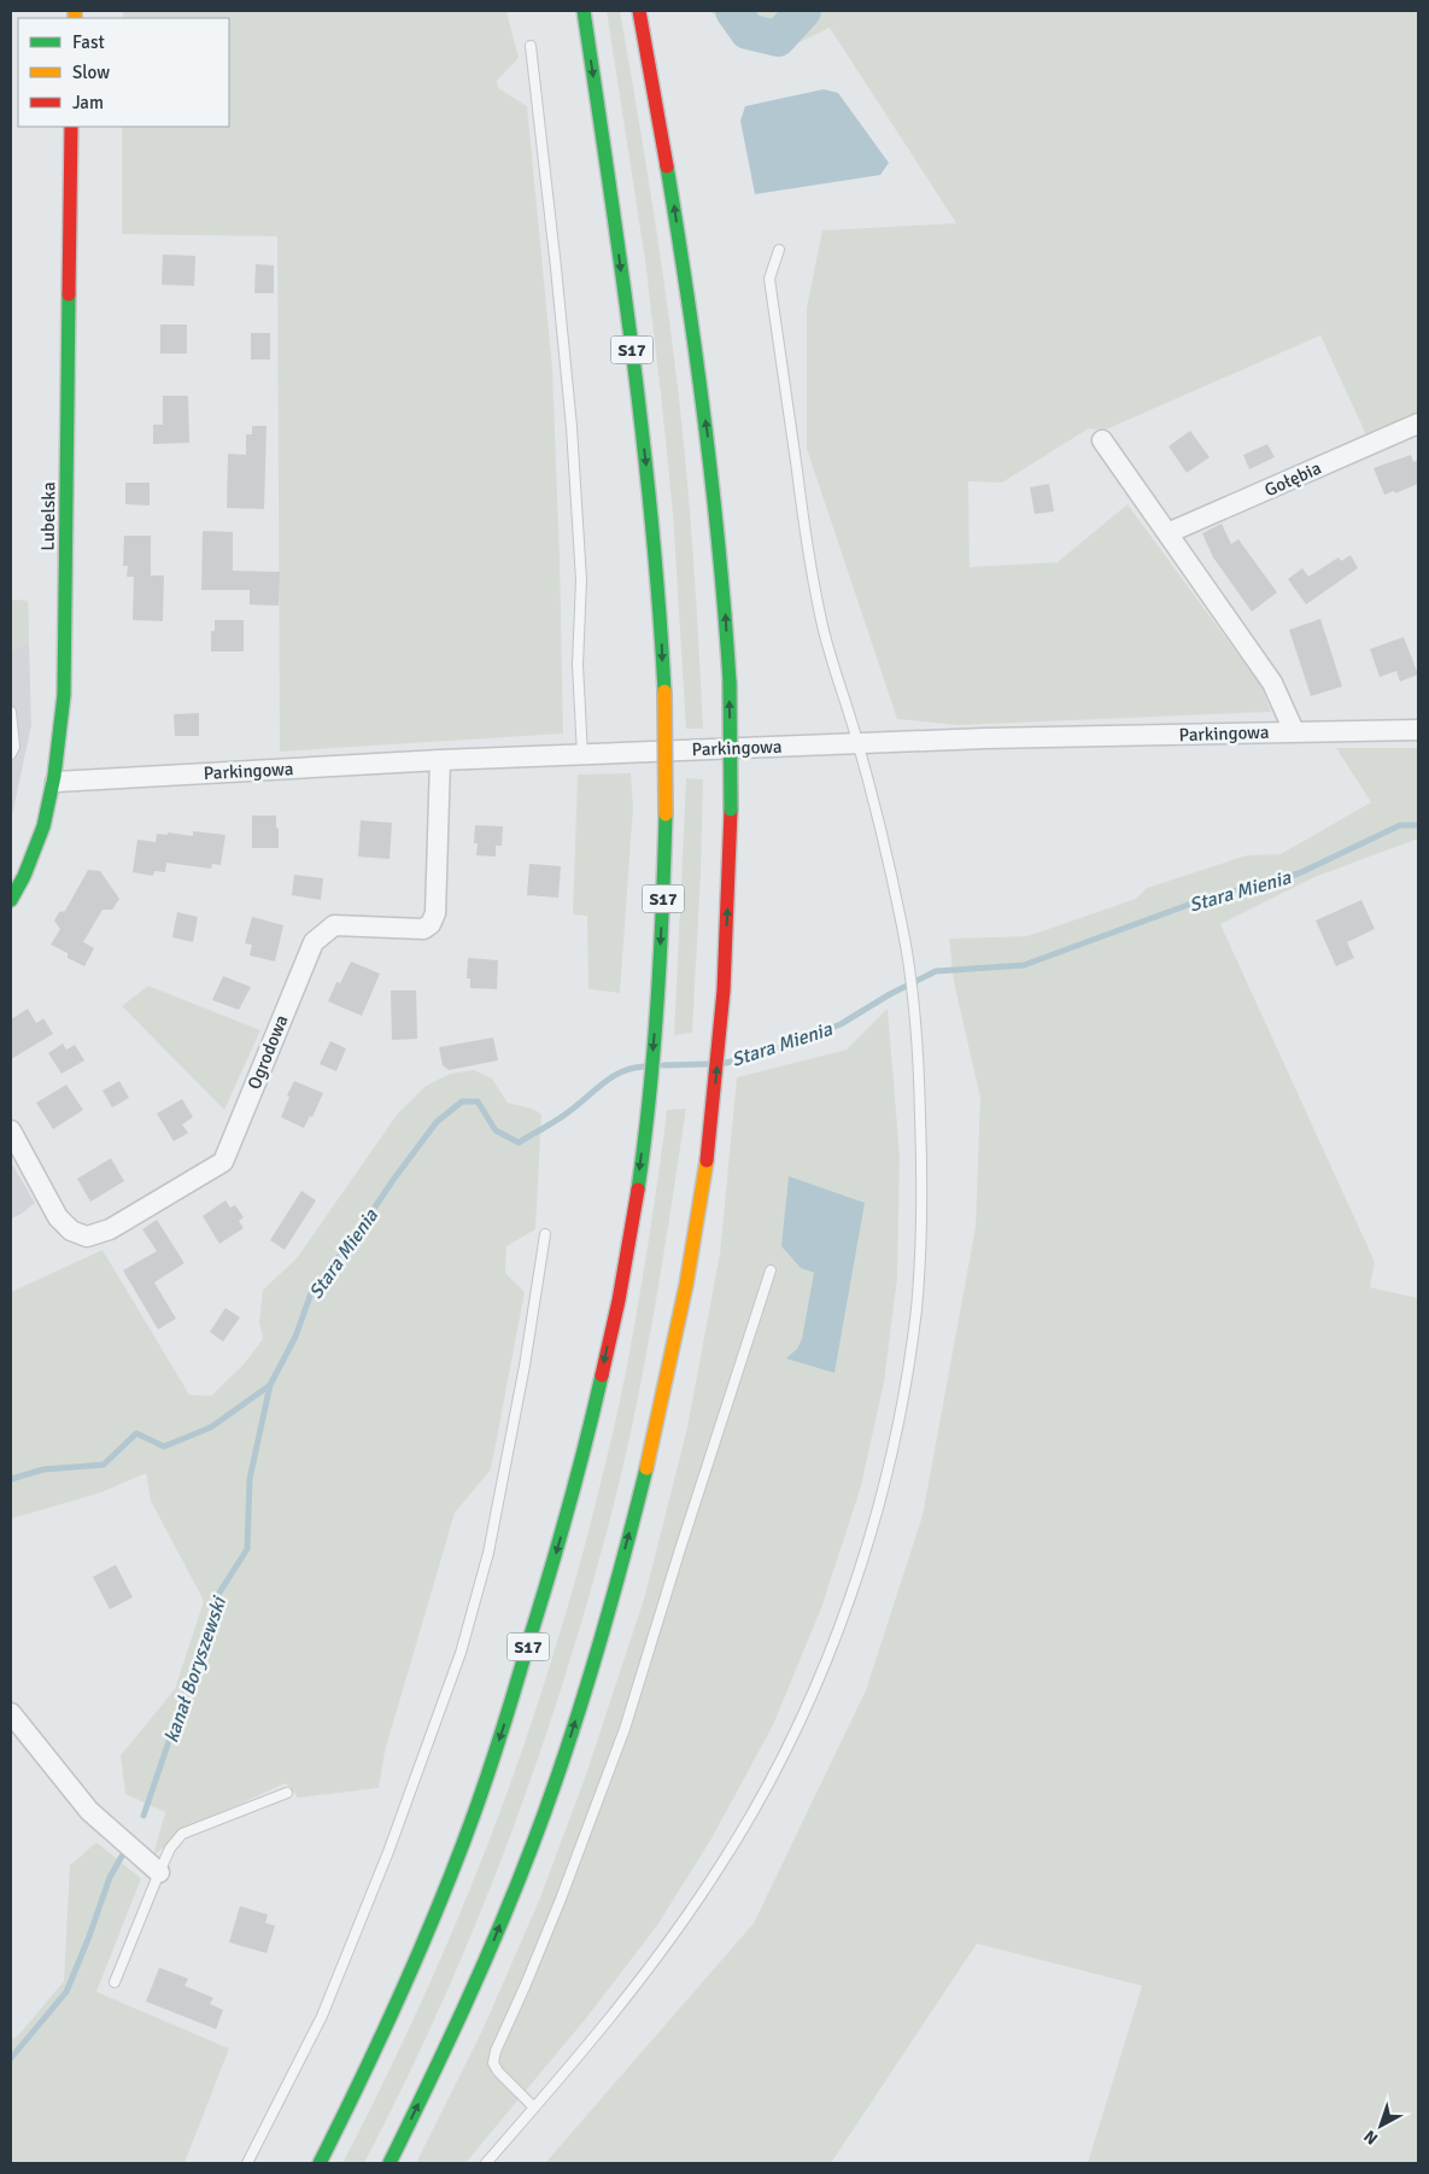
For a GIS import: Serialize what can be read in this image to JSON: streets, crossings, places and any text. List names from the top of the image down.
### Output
{
  "streets": {
    "main road": ["S17", "Lubelska"],
    "street": ["Gołębia", "Parkingowa", "Ogrodowa"]
  },
  "crossings": [
    ["Lubelska", "Parkingowa"],
    ["Parkingowa", "Ogrodowa"]
  ],
  "water": ["Stara Mienia", "kanał Boryszewski"],
  "legend": ["Fast", "Slow", "Jam"],
  "north": "bottom left"
}
